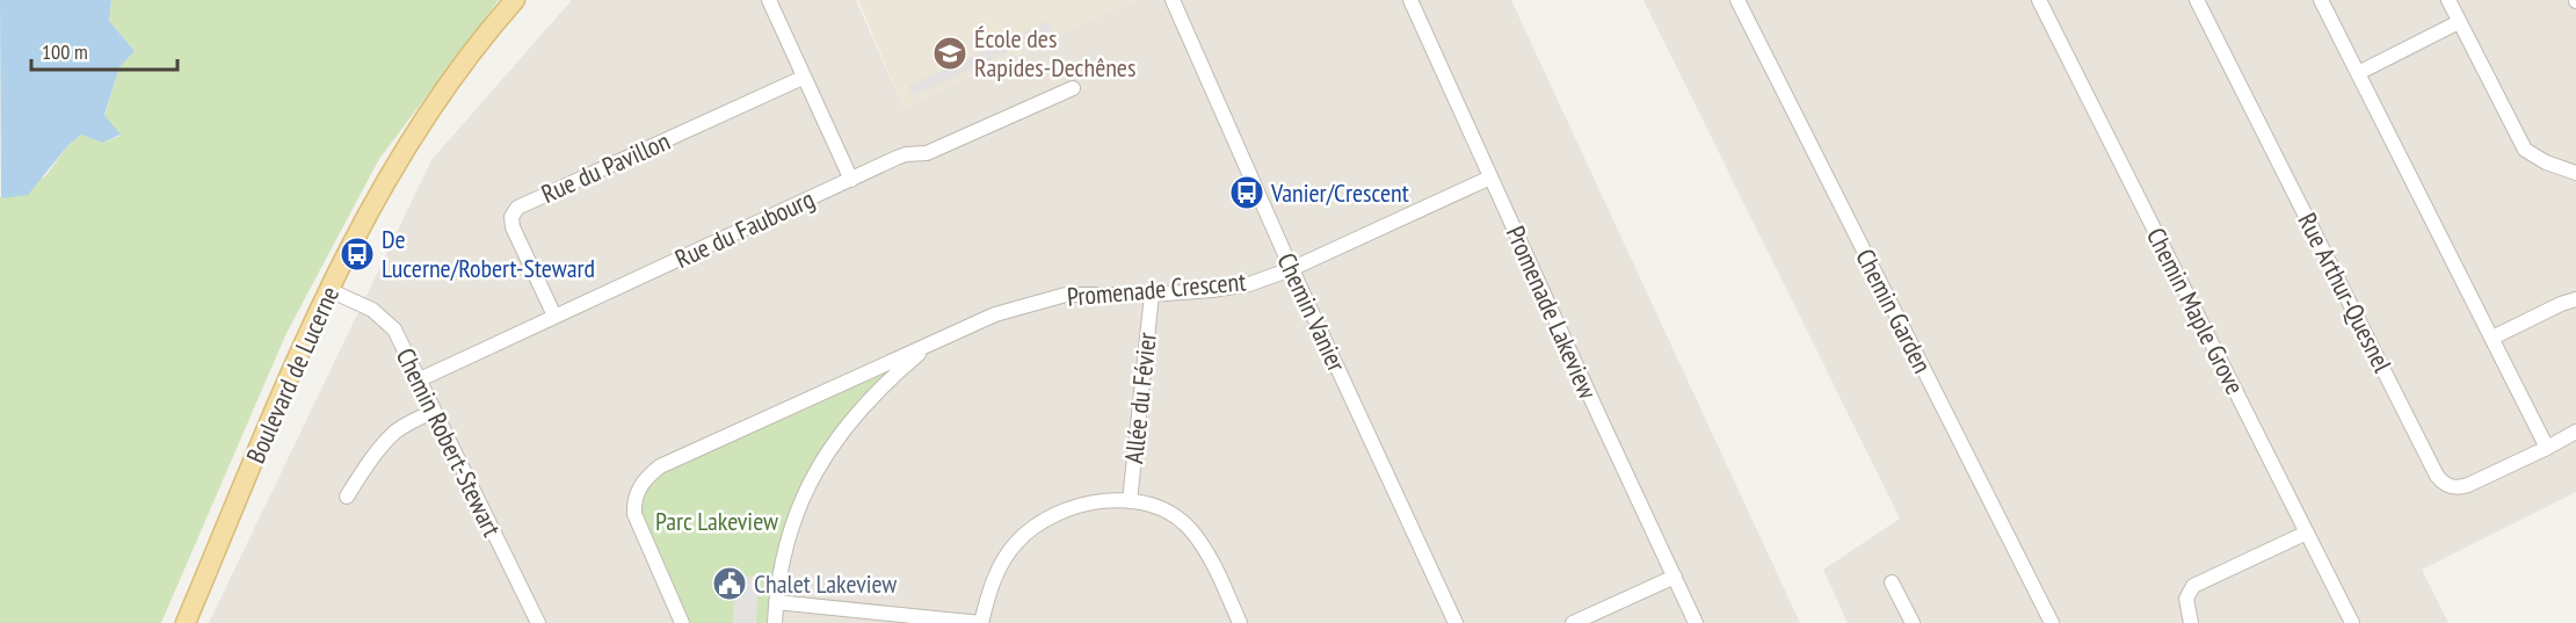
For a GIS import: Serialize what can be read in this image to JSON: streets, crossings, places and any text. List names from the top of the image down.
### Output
{
  "streets": {
    "main road": ["Boulevard de Lucerne"],
    "street": [
      "Rue du Pavillon",
      "Rue du Faubourg",
      "Promenade Crescent",
      "Rue Arthur-Quesnel",
      "Chemin Garden",
      "Chemin Maple Grove",
      "Chemin Vanier",
      "Promenade Lakeview",
      "Allée du Févier",
      "Chemin Robert-Stewart"
    ]
  },
  "crossings": [
    ["Rue du Pavillon", "Rue du Faubourg"],
    ["Rue du Faubourg", "Chemin Robert-Stewart"],
    ["Promenade Crescent", "Chemin Vanier"],
    ["Promenade Crescent", "Promenade Lakeview"],
    ["Promenade Crescent", "Allée du Févier"],
    ["Boulevard de Lucerne", "Chemin Robert-Stewart"]
  ],
  "parks": ["Parc Lakeview"],
  "places": {
    "school or university": ["École des Rapides-Dechênes"],
    "bus stop": ["Vanier/Crescent", "De Lucerne/Robert-Steward"],
    "public building": ["Chalet Lakeview"]
  },
  "scale_bar": "100 m"
}
